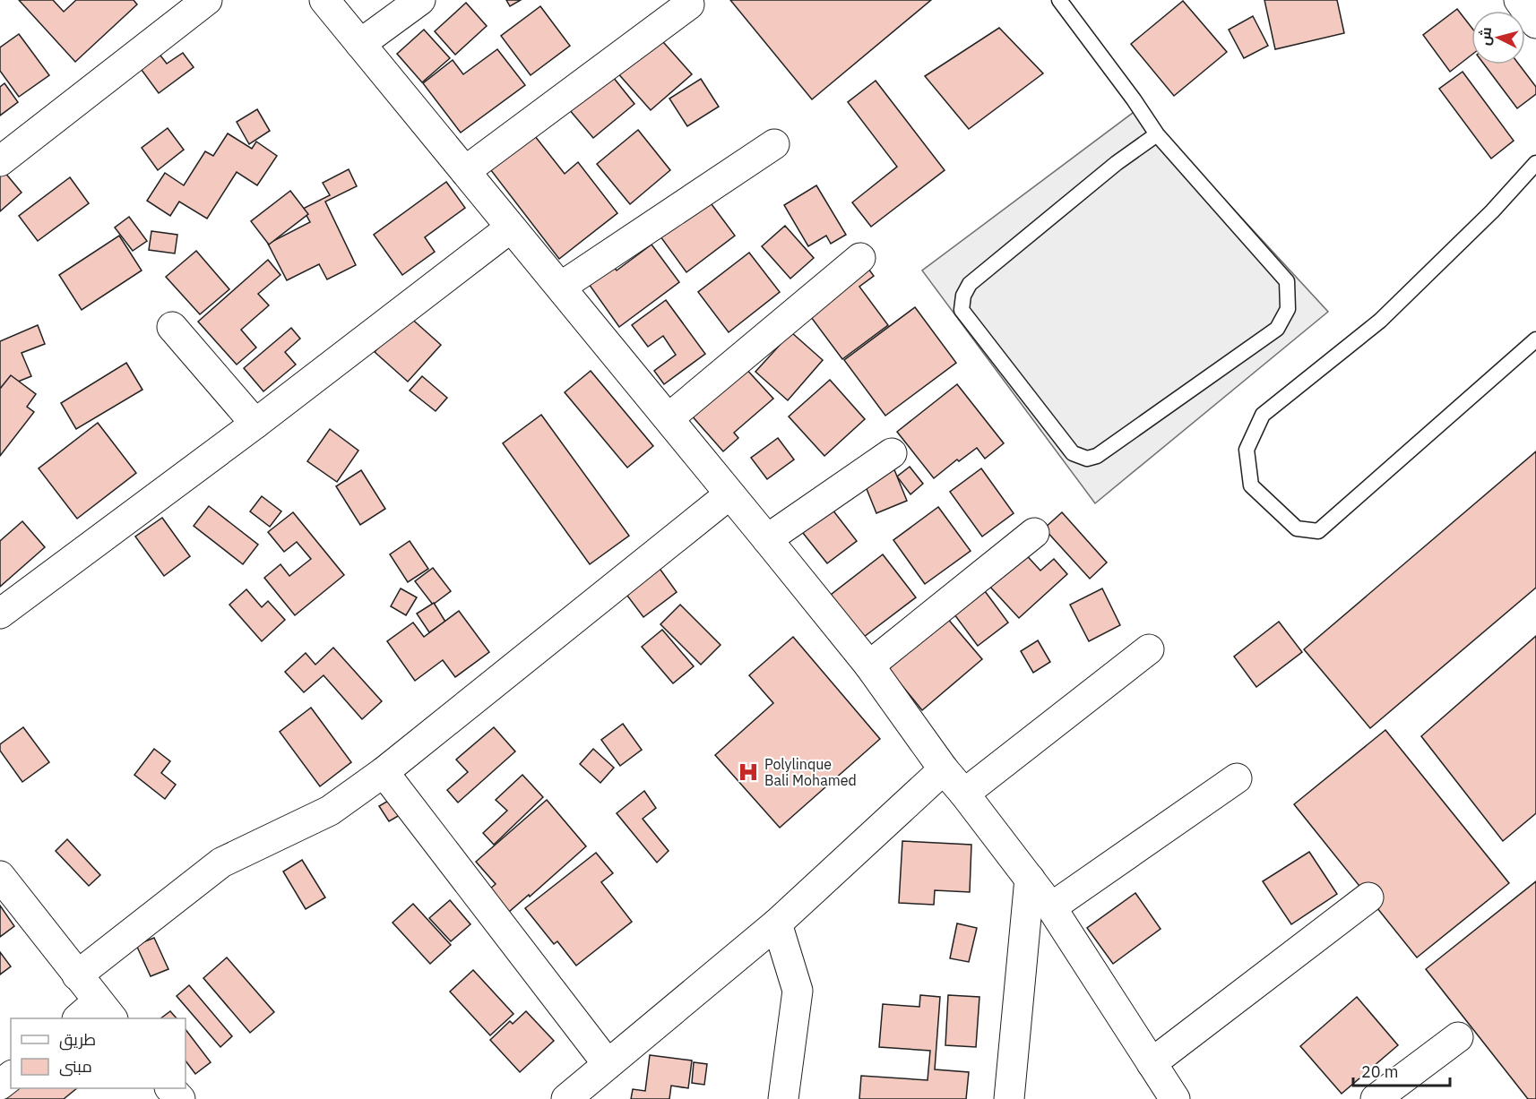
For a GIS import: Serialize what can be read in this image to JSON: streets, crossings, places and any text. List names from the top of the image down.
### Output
{
  "places": {
    "hospital": ["Polylinque Bali Mohamed"]
  },
  "legend": ["طريق", "مبنى"],
  "scale_bar": "20 m",
  "north": "left"
}
